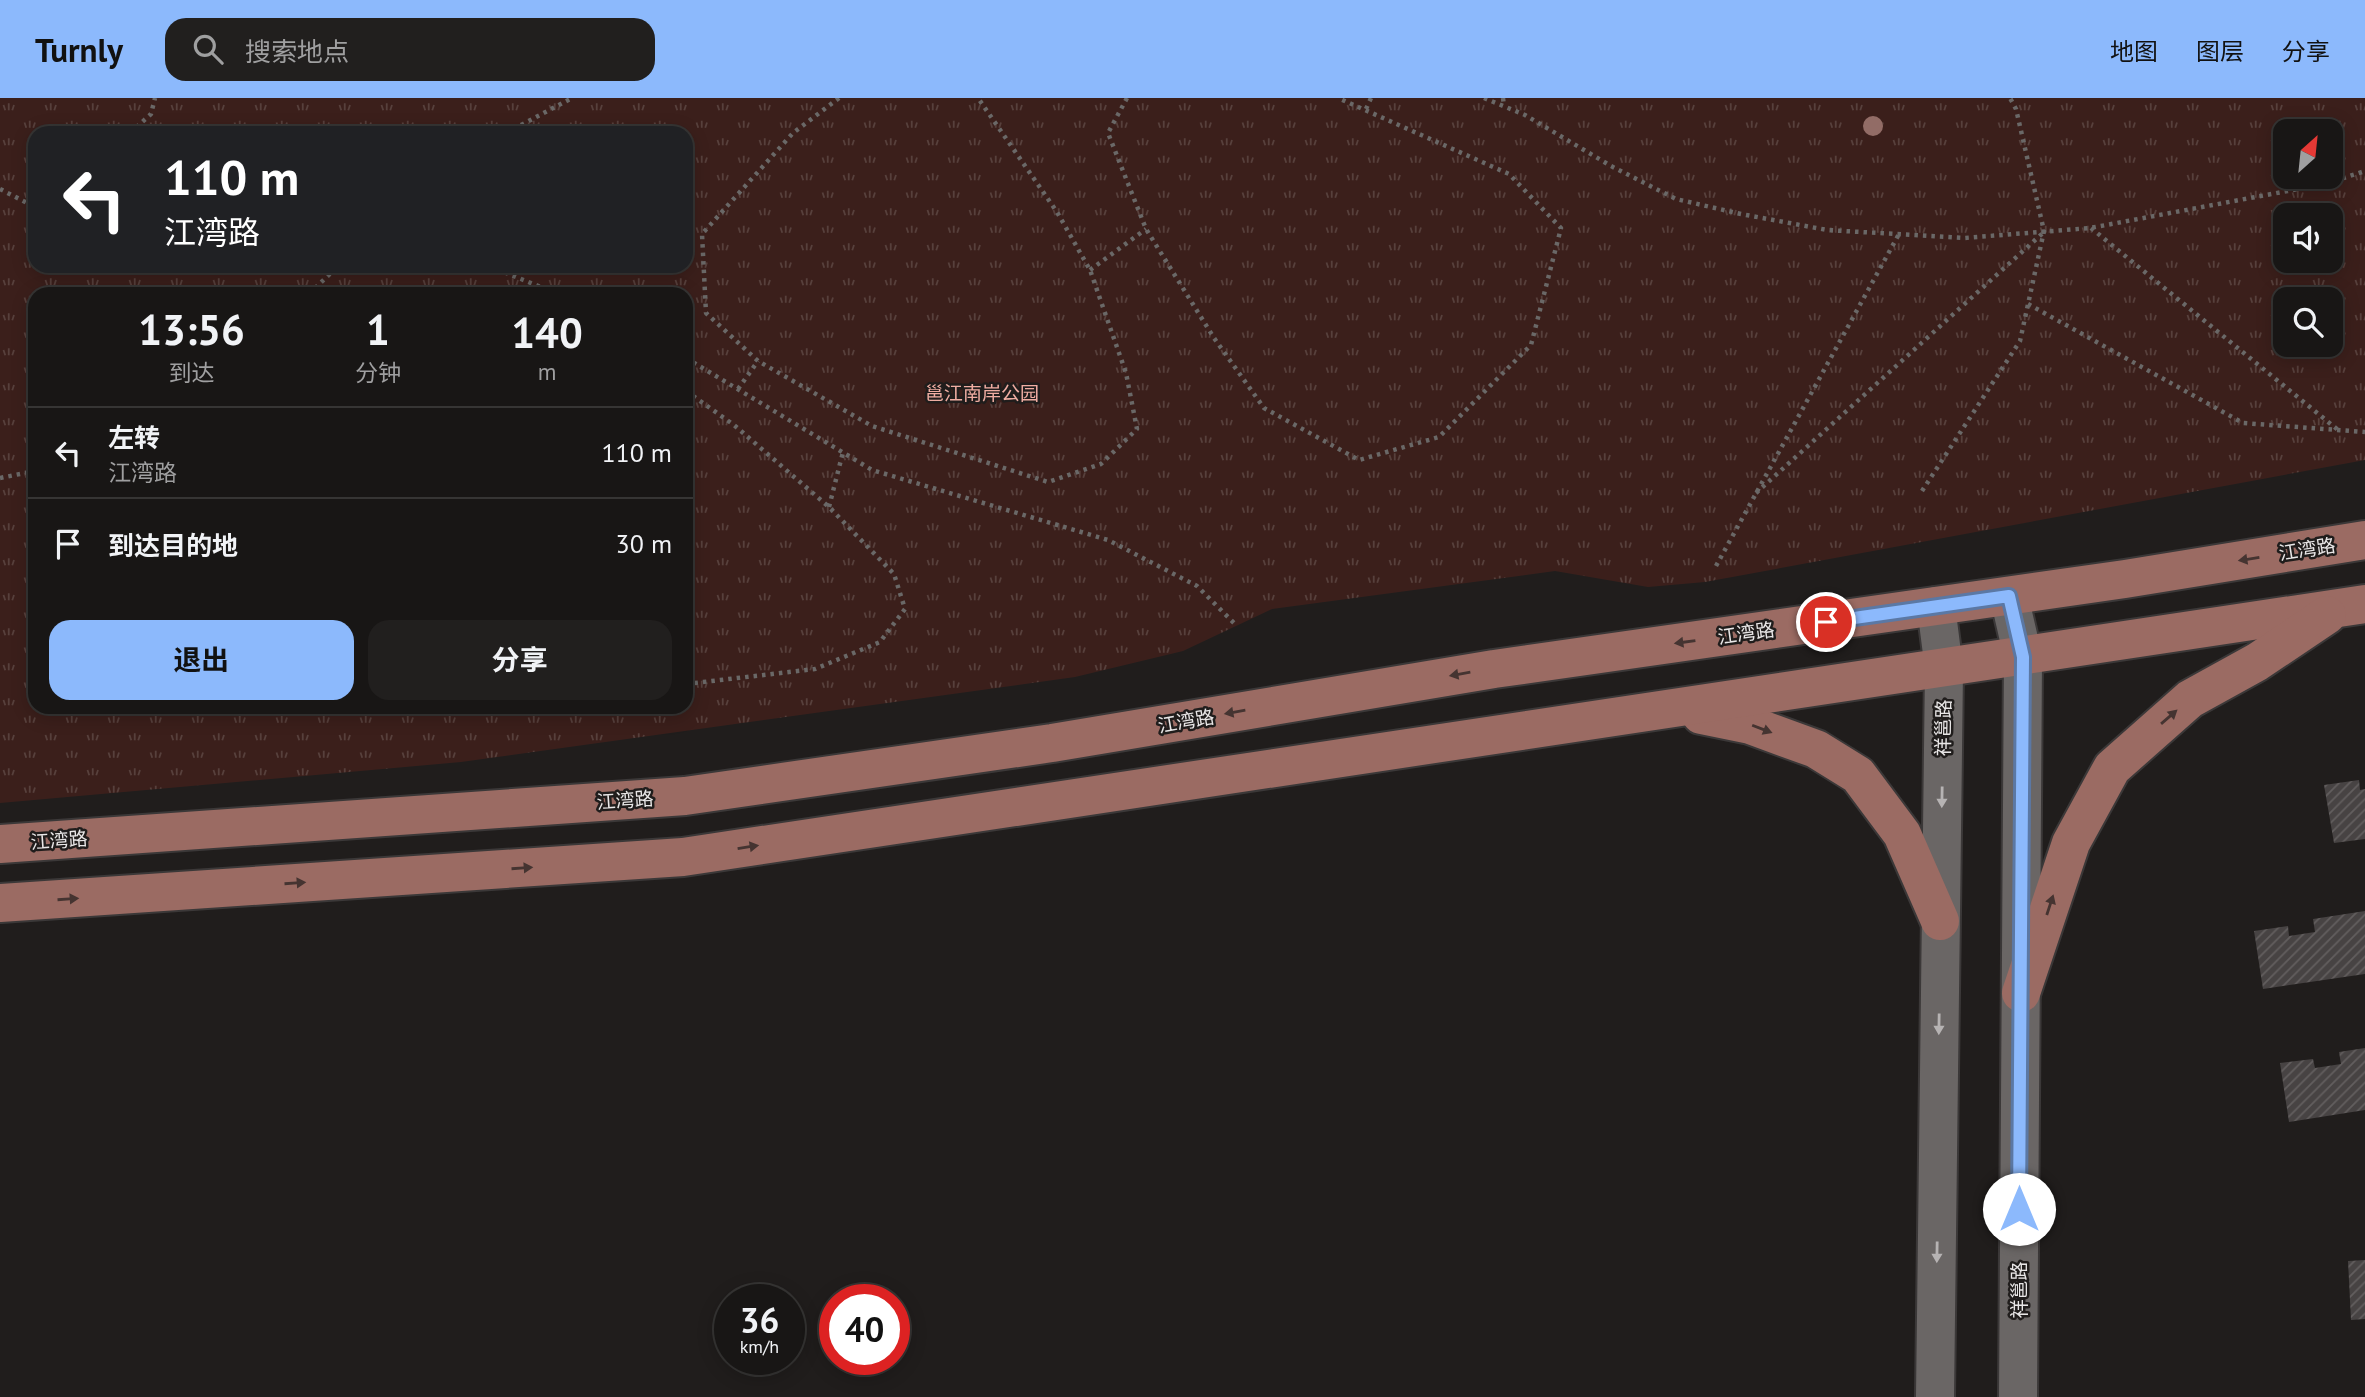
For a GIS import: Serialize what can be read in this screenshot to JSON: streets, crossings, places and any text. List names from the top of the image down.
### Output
{
  "streets": {
    "main road": ["江湾路"],
    "street": ["祥邕路"]
  },
  "crossings": [
    ["江湾路", "祥邕路"]
  ],
  "parks": ["邕江南岸公园"],
  "north": "top right",
  "page": {
    "header": "Turnly",
    "search": "搜索地点",
    "nav": ["地图", "图层", "分享"],
    "turn": ["110 m", "江湾路"],
    "eta": [
      "13:56",
      "到达",
      "1",
      "分钟",
      "140",
      "m"
    ],
    "list": [
      {
        "name": "左转",
        "note": "江湾路",
        "value": "110 m"
      },
      {
        "name": "到达目的地",
        "value": "30 m"
      }
    ],
    "buttons": ["退出", "分享"],
    "speed": "36 km/h",
    "limit": "40"
  }
}
